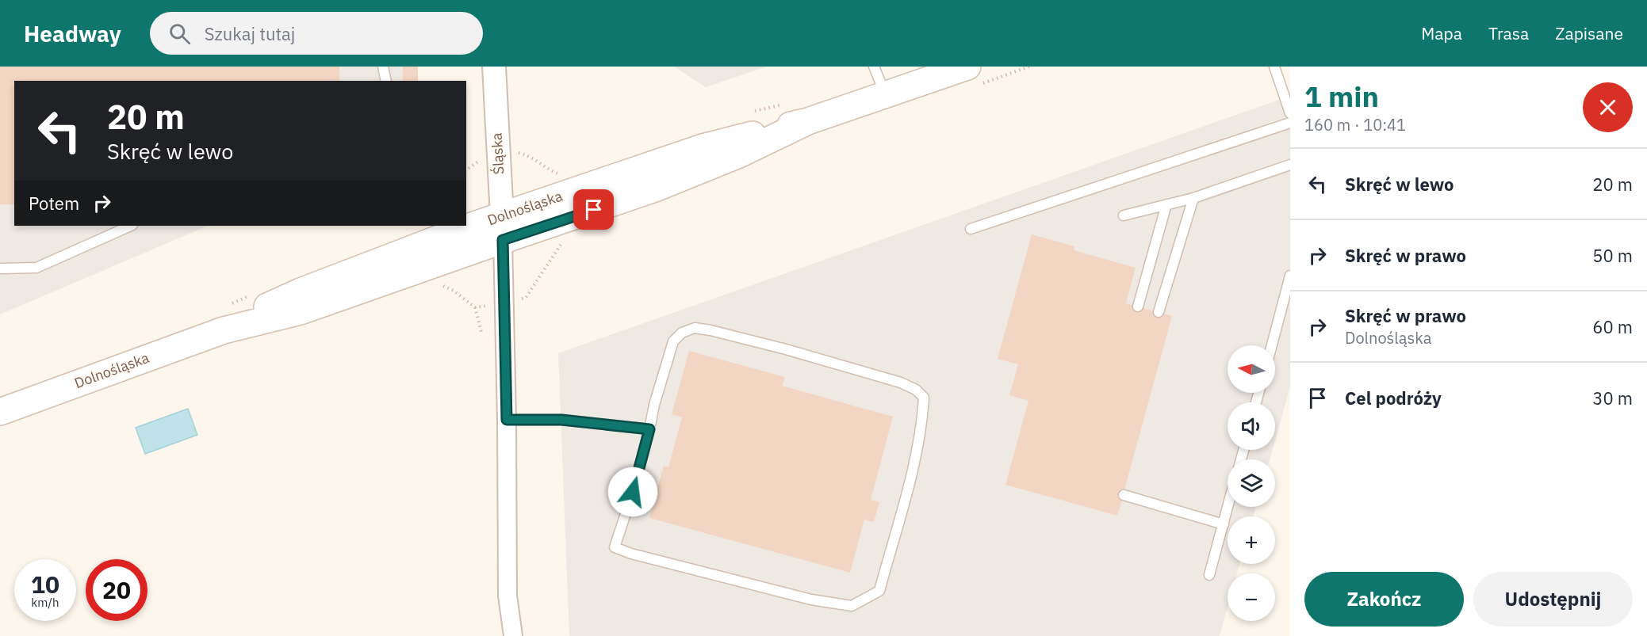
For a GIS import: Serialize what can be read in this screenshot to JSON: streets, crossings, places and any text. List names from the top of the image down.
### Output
{
  "streets": {
    "main road": ["Dolnośląska"],
    "street": ["Śląska"]
  },
  "crossings": [
    ["Śląska", "Dolnośląska"]
  ],
  "north": "left",
  "page": {
    "header": "Headway",
    "search": "Szukaj tutaj",
    "nav": ["Mapa", "Trasa", "Zapisane"],
    "heading": ["1 min", "160 m · 10:41"],
    "turn": ["20 m", "Skręć w lewo"],
    "list": [
      {
        "name": "Skręć w lewo",
        "value": "20 m"
      },
      {
        "name": "Skręć w prawo",
        "value": "50 m"
      },
      {
        "name": "Skręć w prawo",
        "note": "Dolnośląska",
        "value": "60 m"
      },
      {
        "name": "Cel podróży",
        "value": "30 m"
      }
    ],
    "then": "Potem",
    "map_buttons": ["+", "−"],
    "speed": "10 km/h",
    "limit": "20",
    "buttons": ["Zakończ", "Udostępnij"]
  }
}
